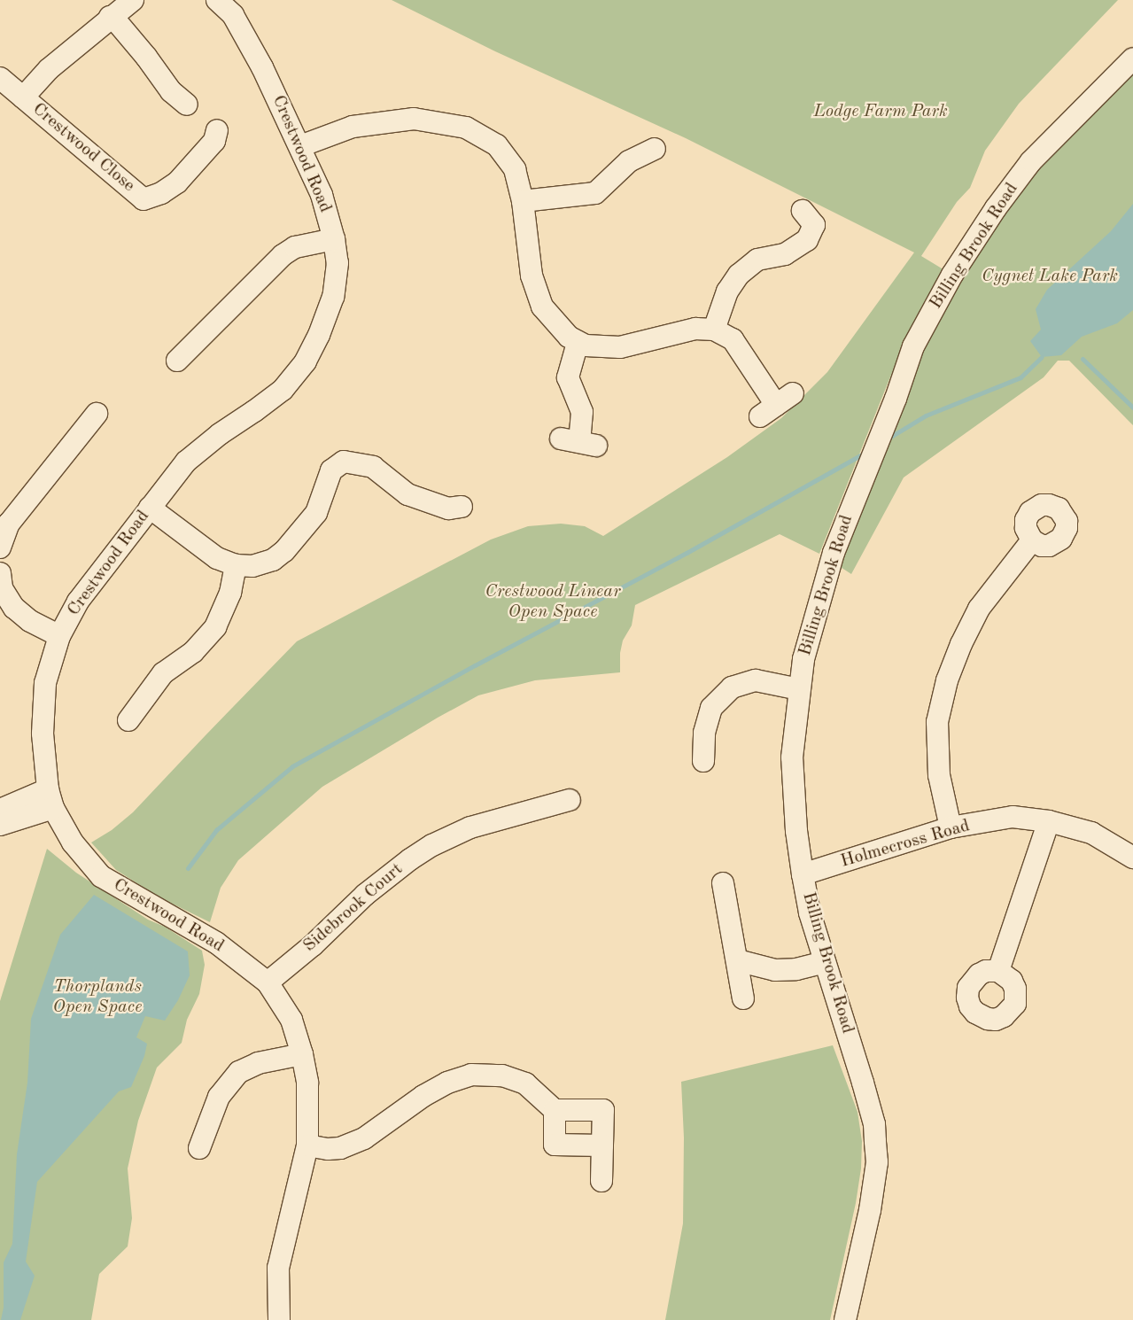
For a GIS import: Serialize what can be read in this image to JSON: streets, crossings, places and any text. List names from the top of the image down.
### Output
{
  "streets": {
    "street": [
      "Crestwood Close",
      "Crestwood Road",
      "Billing Brook Road",
      "Holmecross Road",
      "Sidebrook Court"
    ]
  },
  "crossings": [
    ["Crestwood Road", "Sidebrook Court"],
    ["Billing Brook Road", "Holmecross Road"]
  ],
  "parks": [
    "Lodge Farm Park",
    "Cygnet Lake Park",
    "Crestwood Linear Open Space",
    "Thorplands Open Space"
  ]
}
